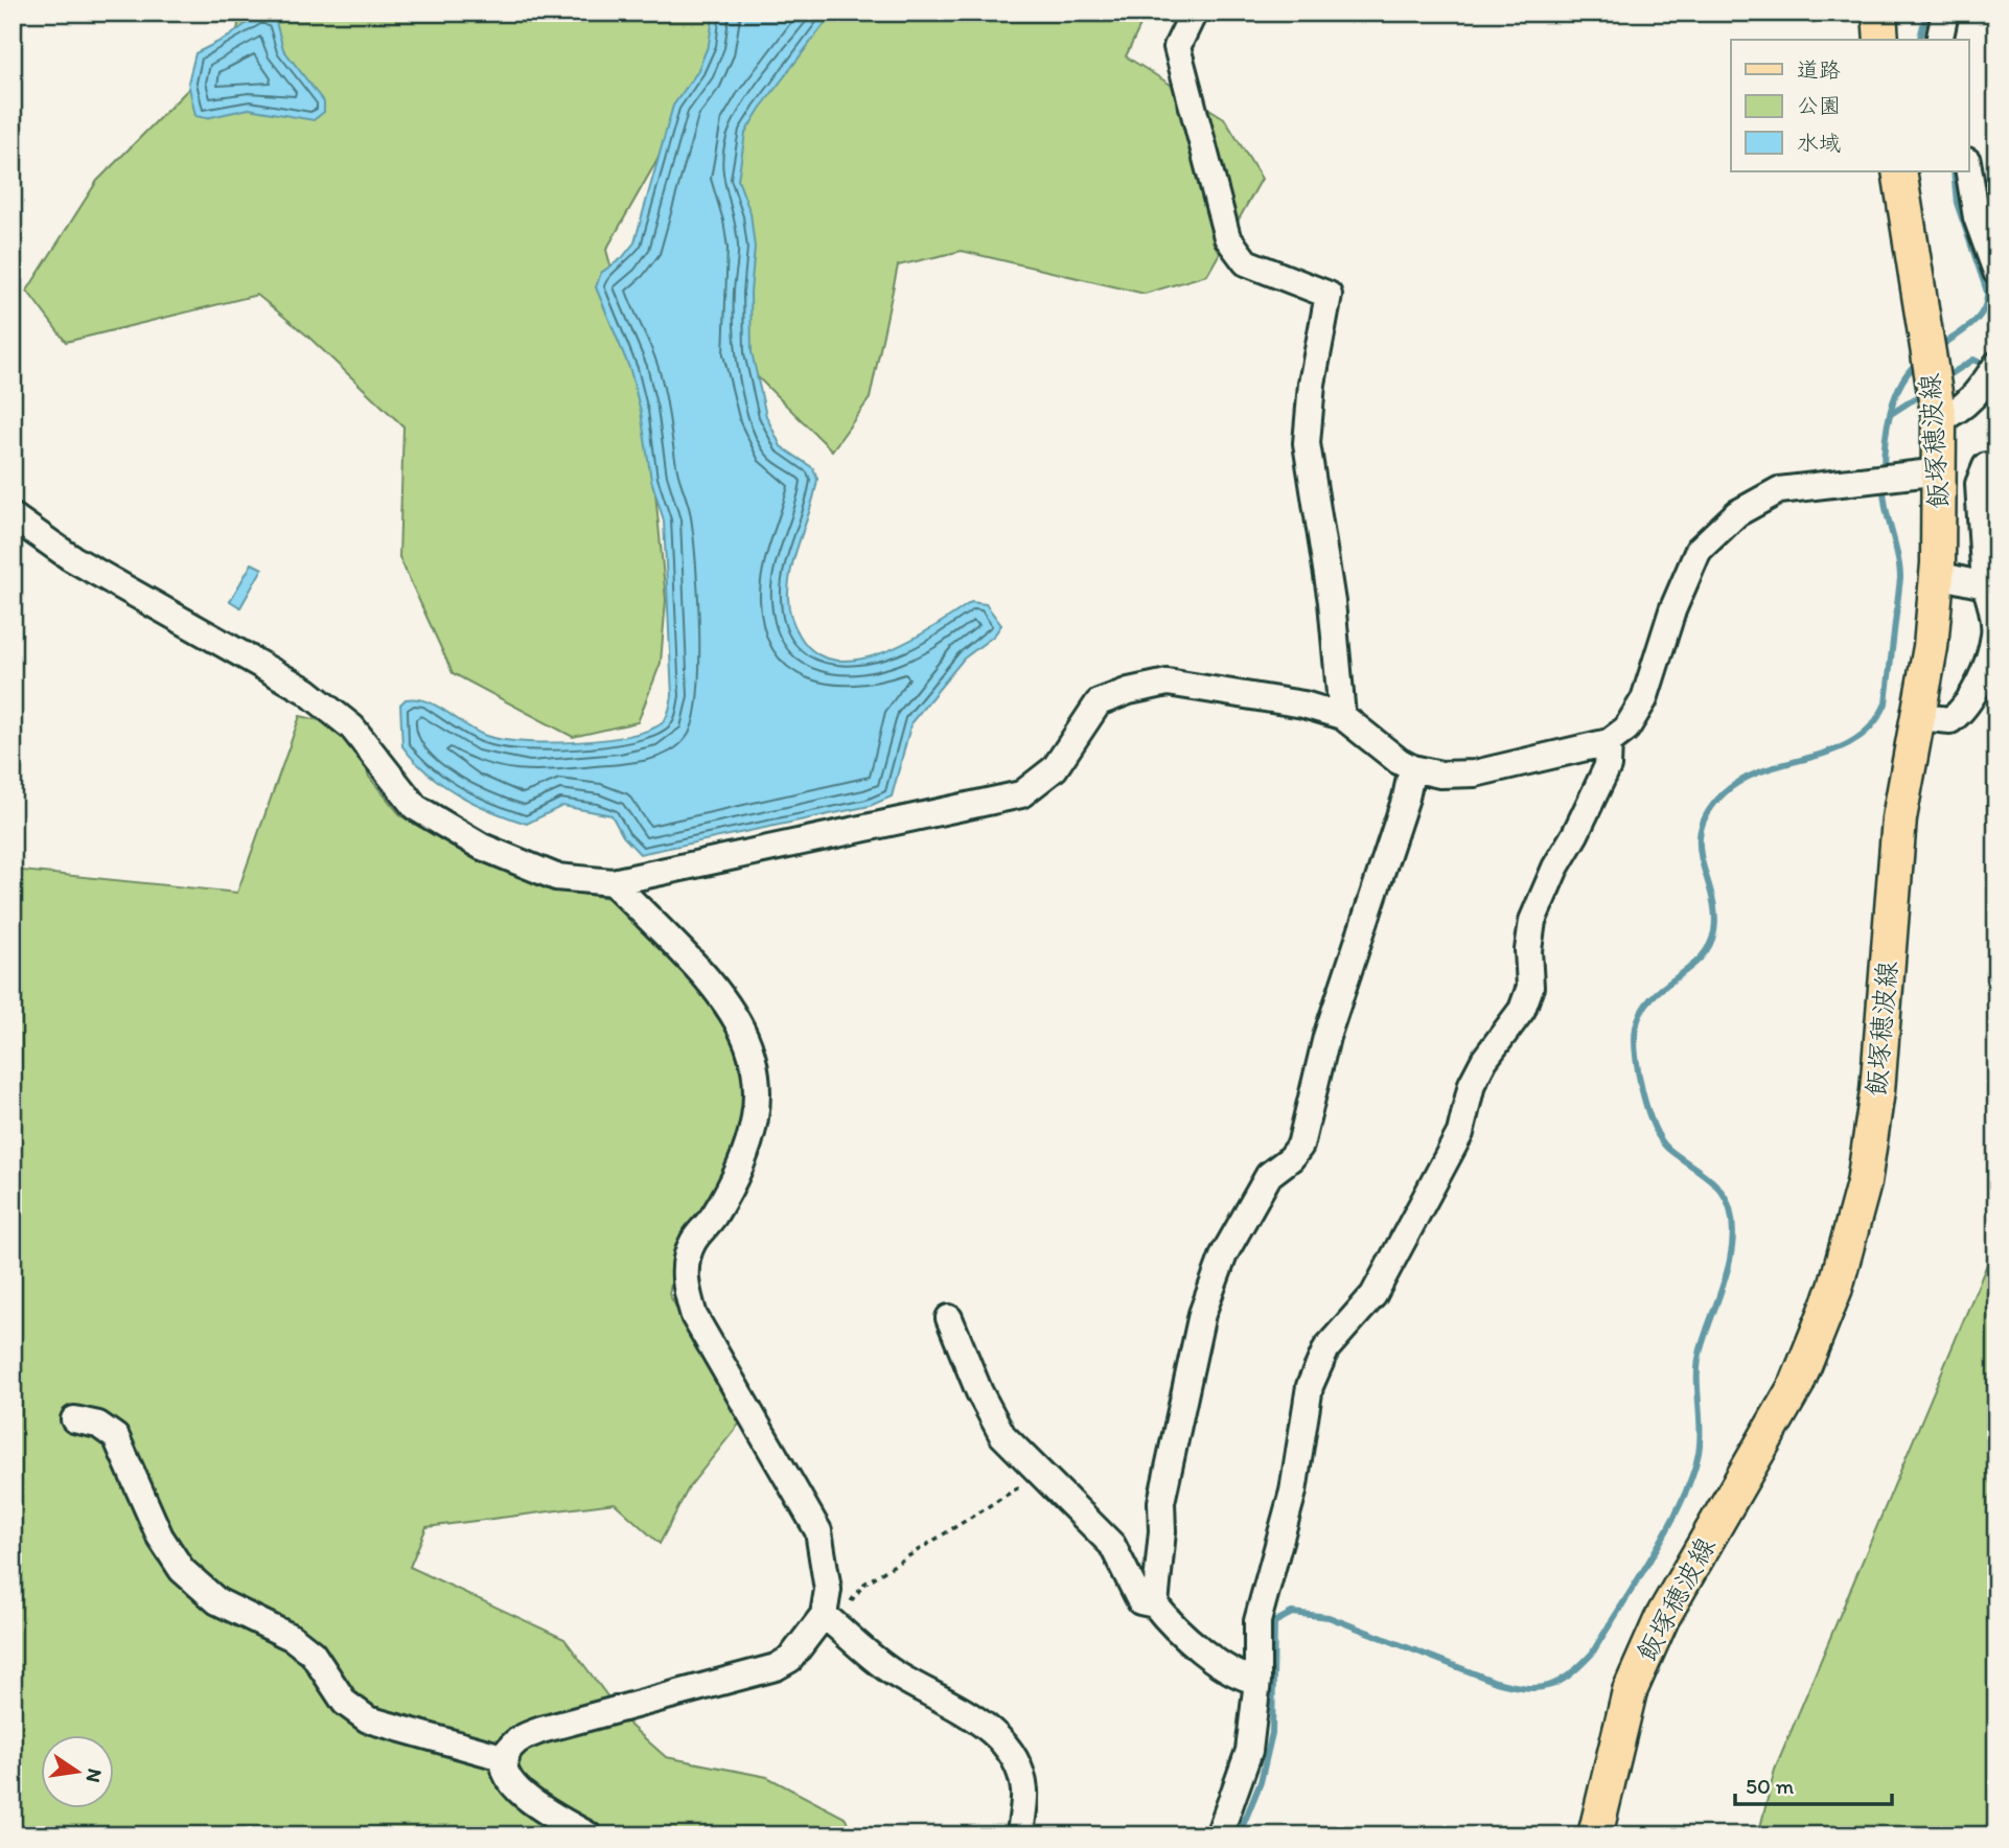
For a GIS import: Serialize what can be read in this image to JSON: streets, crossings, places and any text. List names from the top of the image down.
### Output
{
  "streets": {
    "main road": ["飯塚穂波線"]
  },
  "legend": ["道路", "公園", "水域"],
  "scale_bar": "50 m",
  "north": "right"
}
